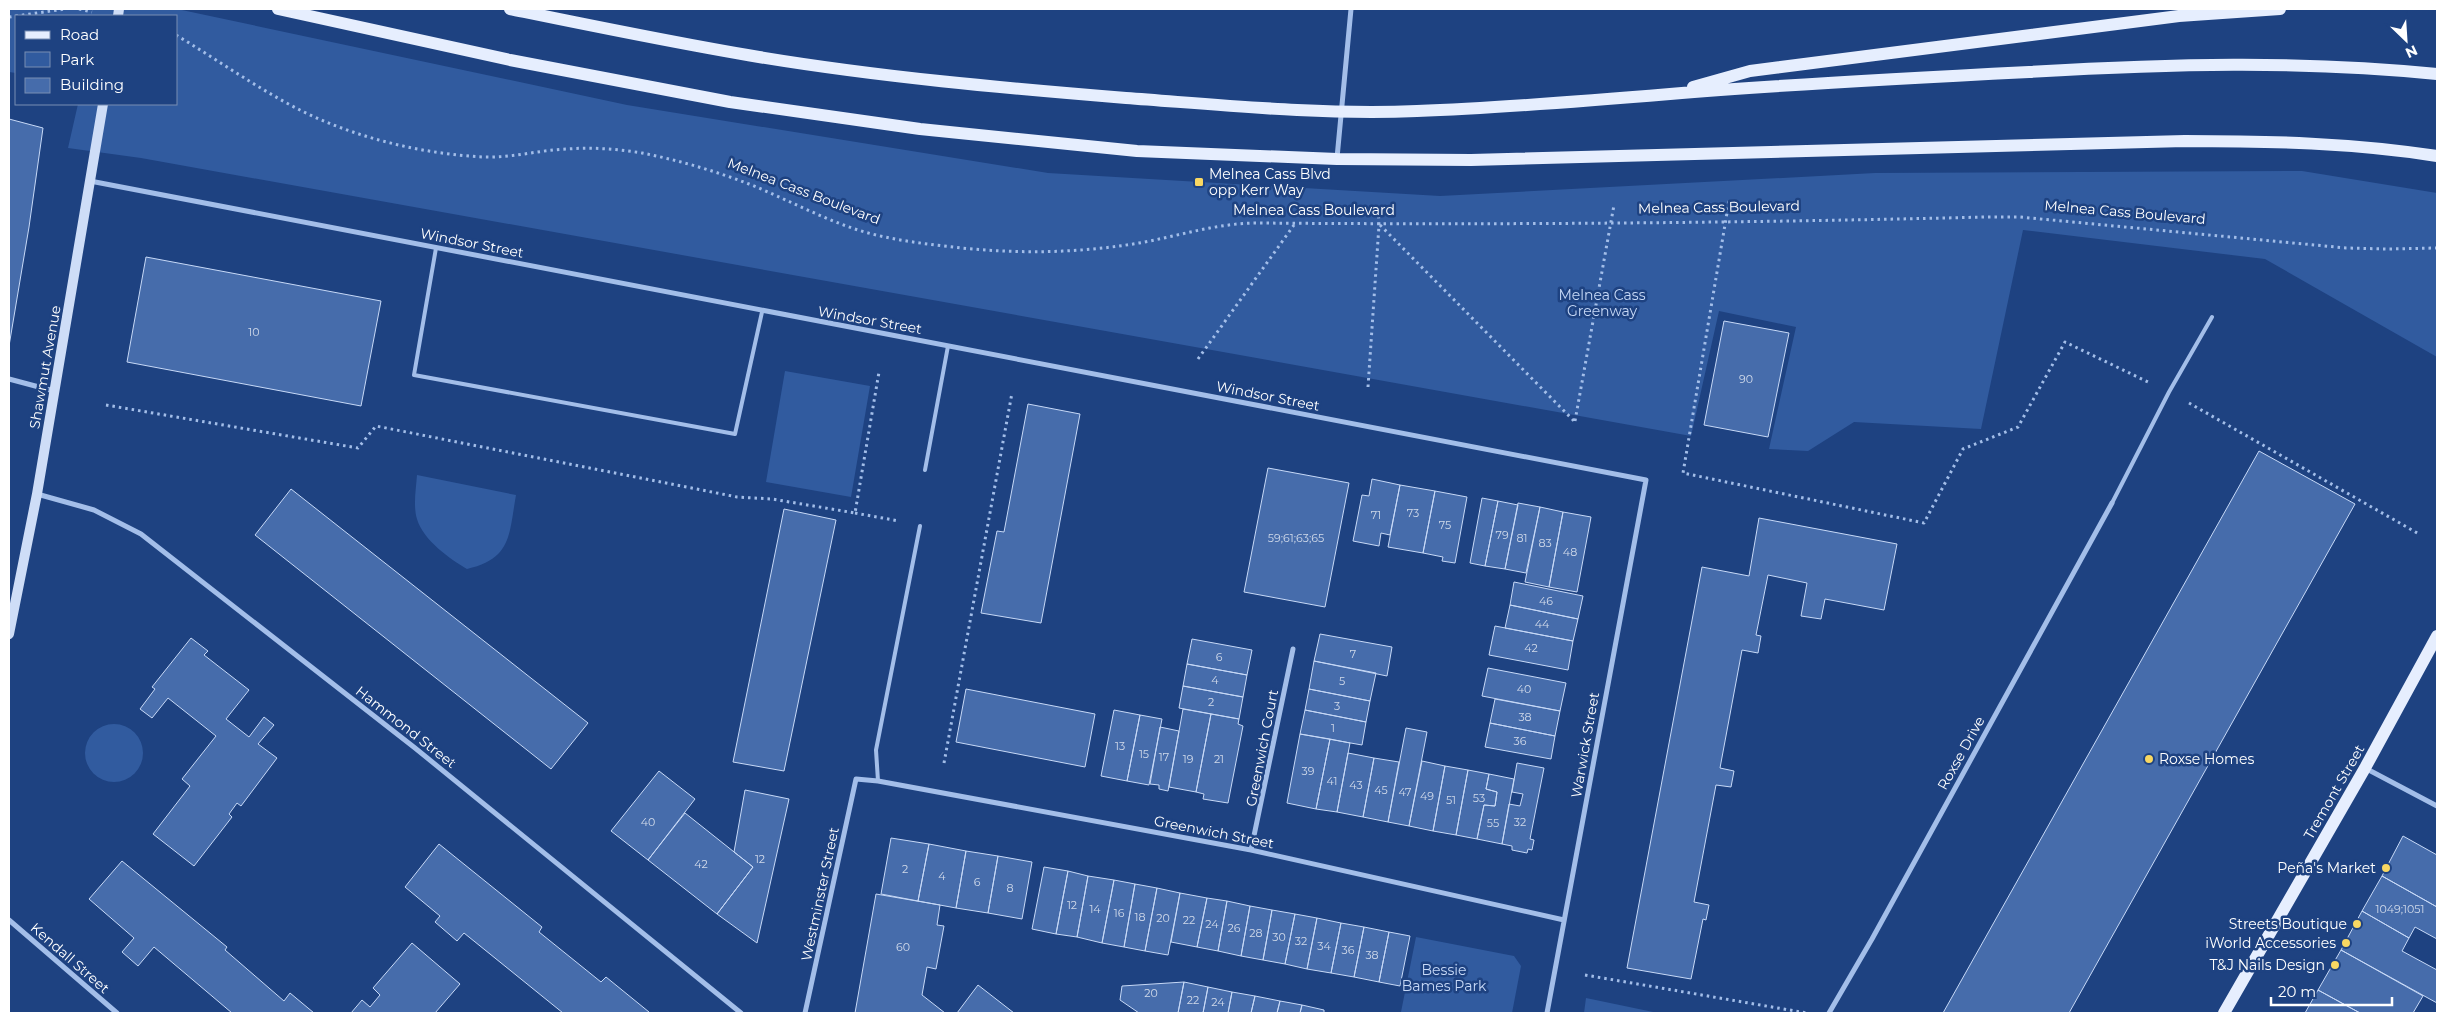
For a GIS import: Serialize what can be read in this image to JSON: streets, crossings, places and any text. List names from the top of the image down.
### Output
{
  "streets": {
    "main road": ["Shawmut Avenue", "Tremont Street"],
    "street": [
      "Windsor Street",
      "Hammond Street",
      "Warwick Street",
      "Greenwich Court",
      "Roxse Drive",
      "Greenwich Street",
      "Westminster Street",
      "Kendall Street"
    ],
    "path": ["Melnea Cass Boulevard"]
  },
  "crossings": [
    ["Windsor Street", "Shawmut Avenue"],
    ["Windsor Street", "Warwick Street"],
    ["Shawmut Avenue", "Hammond Street"],
    ["Warwick Street", "Greenwich Street"],
    ["Greenwich Court", "Greenwich Street"],
    ["Greenwich Street", "Westminster Street"]
  ],
  "parks": ["Melnea Cass Greenway", "Bessie Bames Park"],
  "places": {
    "transit": ["Melnea Cass Blvd opp Kerr Way"],
    "other": [
      "Roxse Homes",
      "Peña's Market",
      "Streets Boutique",
      "iWorld Accessories",
      "T&J Nails Design"
    ]
  },
  "house_numbers": [
    "10",
    "90",
    "73",
    "71",
    "75",
    "79",
    "59;61;63;65",
    "81",
    "83",
    "48",
    "46",
    "44",
    "42",
    "7",
    "6",
    "4",
    "5",
    "40",
    "2",
    "3",
    "38",
    "1",
    "36",
    "13",
    "15",
    "17",
    "19",
    "21",
    "39",
    "41",
    "43",
    "45",
    "47",
    "49",
    "53",
    "51",
    "40",
    "32",
    "55",
    "12",
    "42",
    "2",
    "4",
    "6",
    "8",
    "12",
    "14",
    "1049;1051",
    "16",
    "18",
    "20",
    "22",
    "24",
    "26",
    "28",
    "30",
    "32",
    "34",
    "60",
    "36",
    "38",
    "20",
    "22",
    "24"
  ],
  "legend": ["Road", "Park", "Building"],
  "scale_bar": "20 m",
  "north": "bottom right"
}
